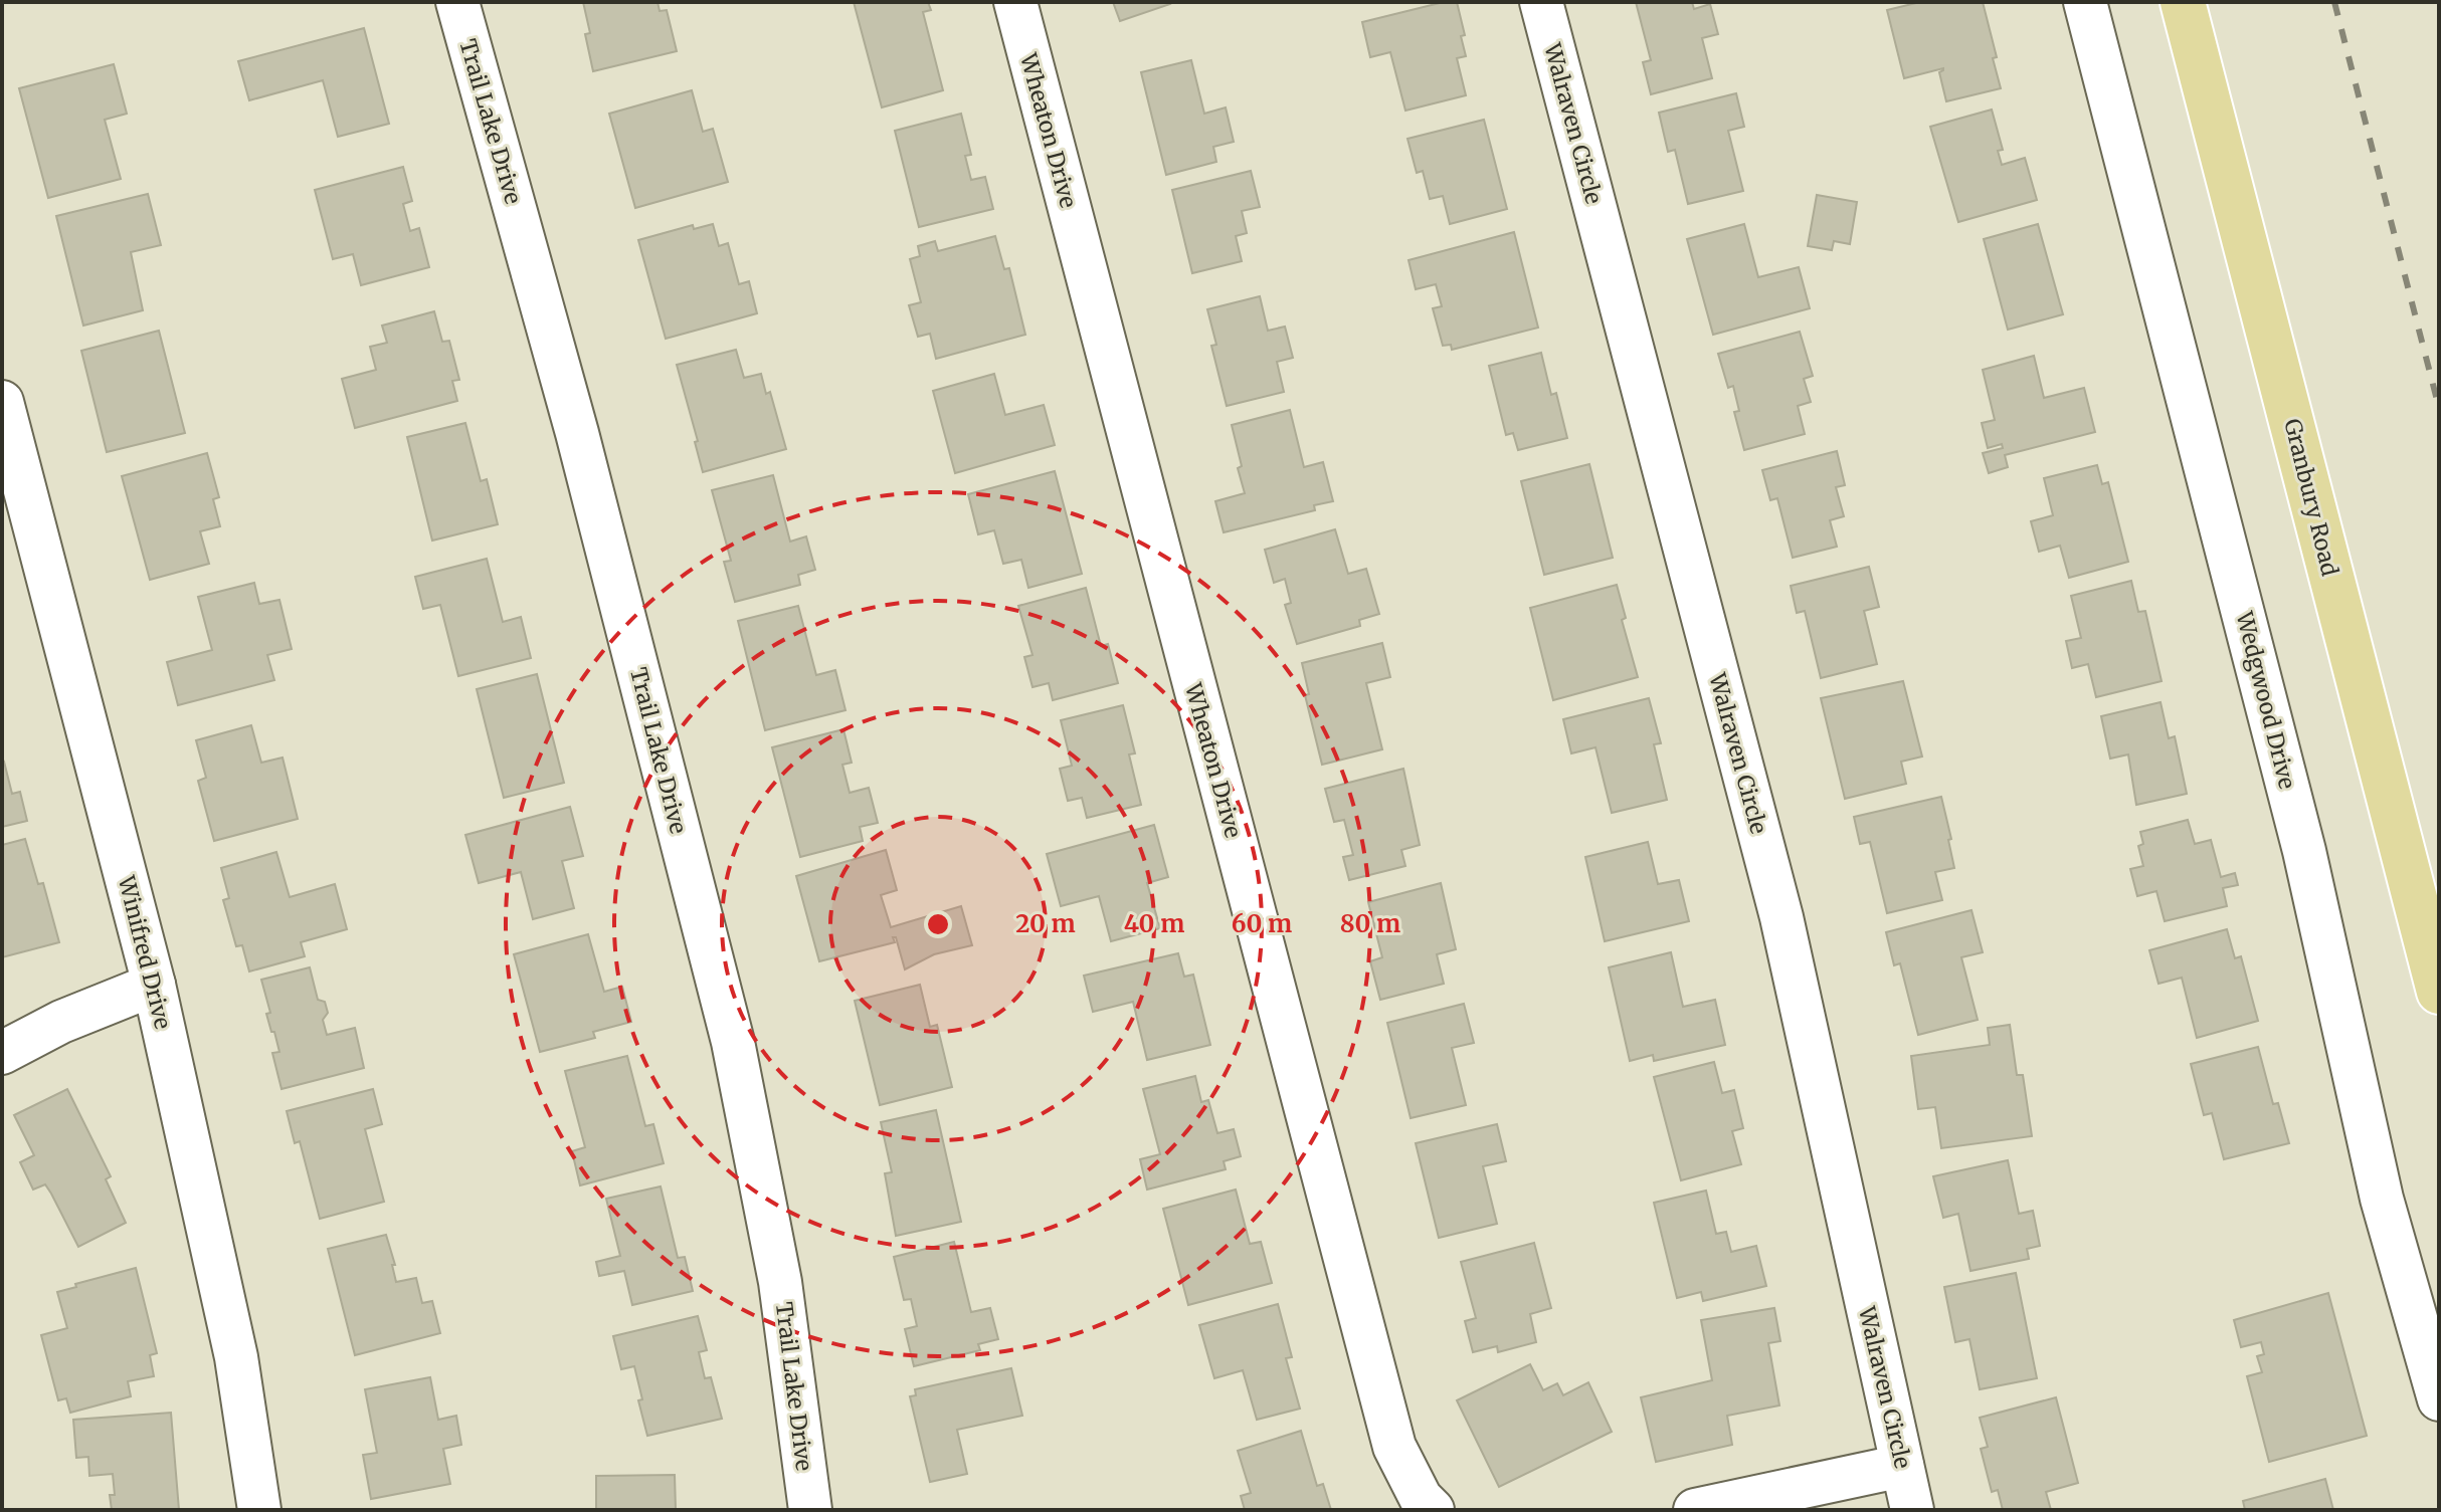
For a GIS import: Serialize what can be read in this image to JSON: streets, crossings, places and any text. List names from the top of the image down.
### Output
{
  "streets": {
    "main road": ["Granbury Road"],
    "street": [
      "Trail Lake Drive",
      "Walraven Circle",
      "Wheaton Drive",
      "Wedgwood Drive",
      "Winifred Drive"
    ]
  },
  "rings": [
    "20 m",
    "40 m",
    "60 m",
    "80 m"
  ]
}
